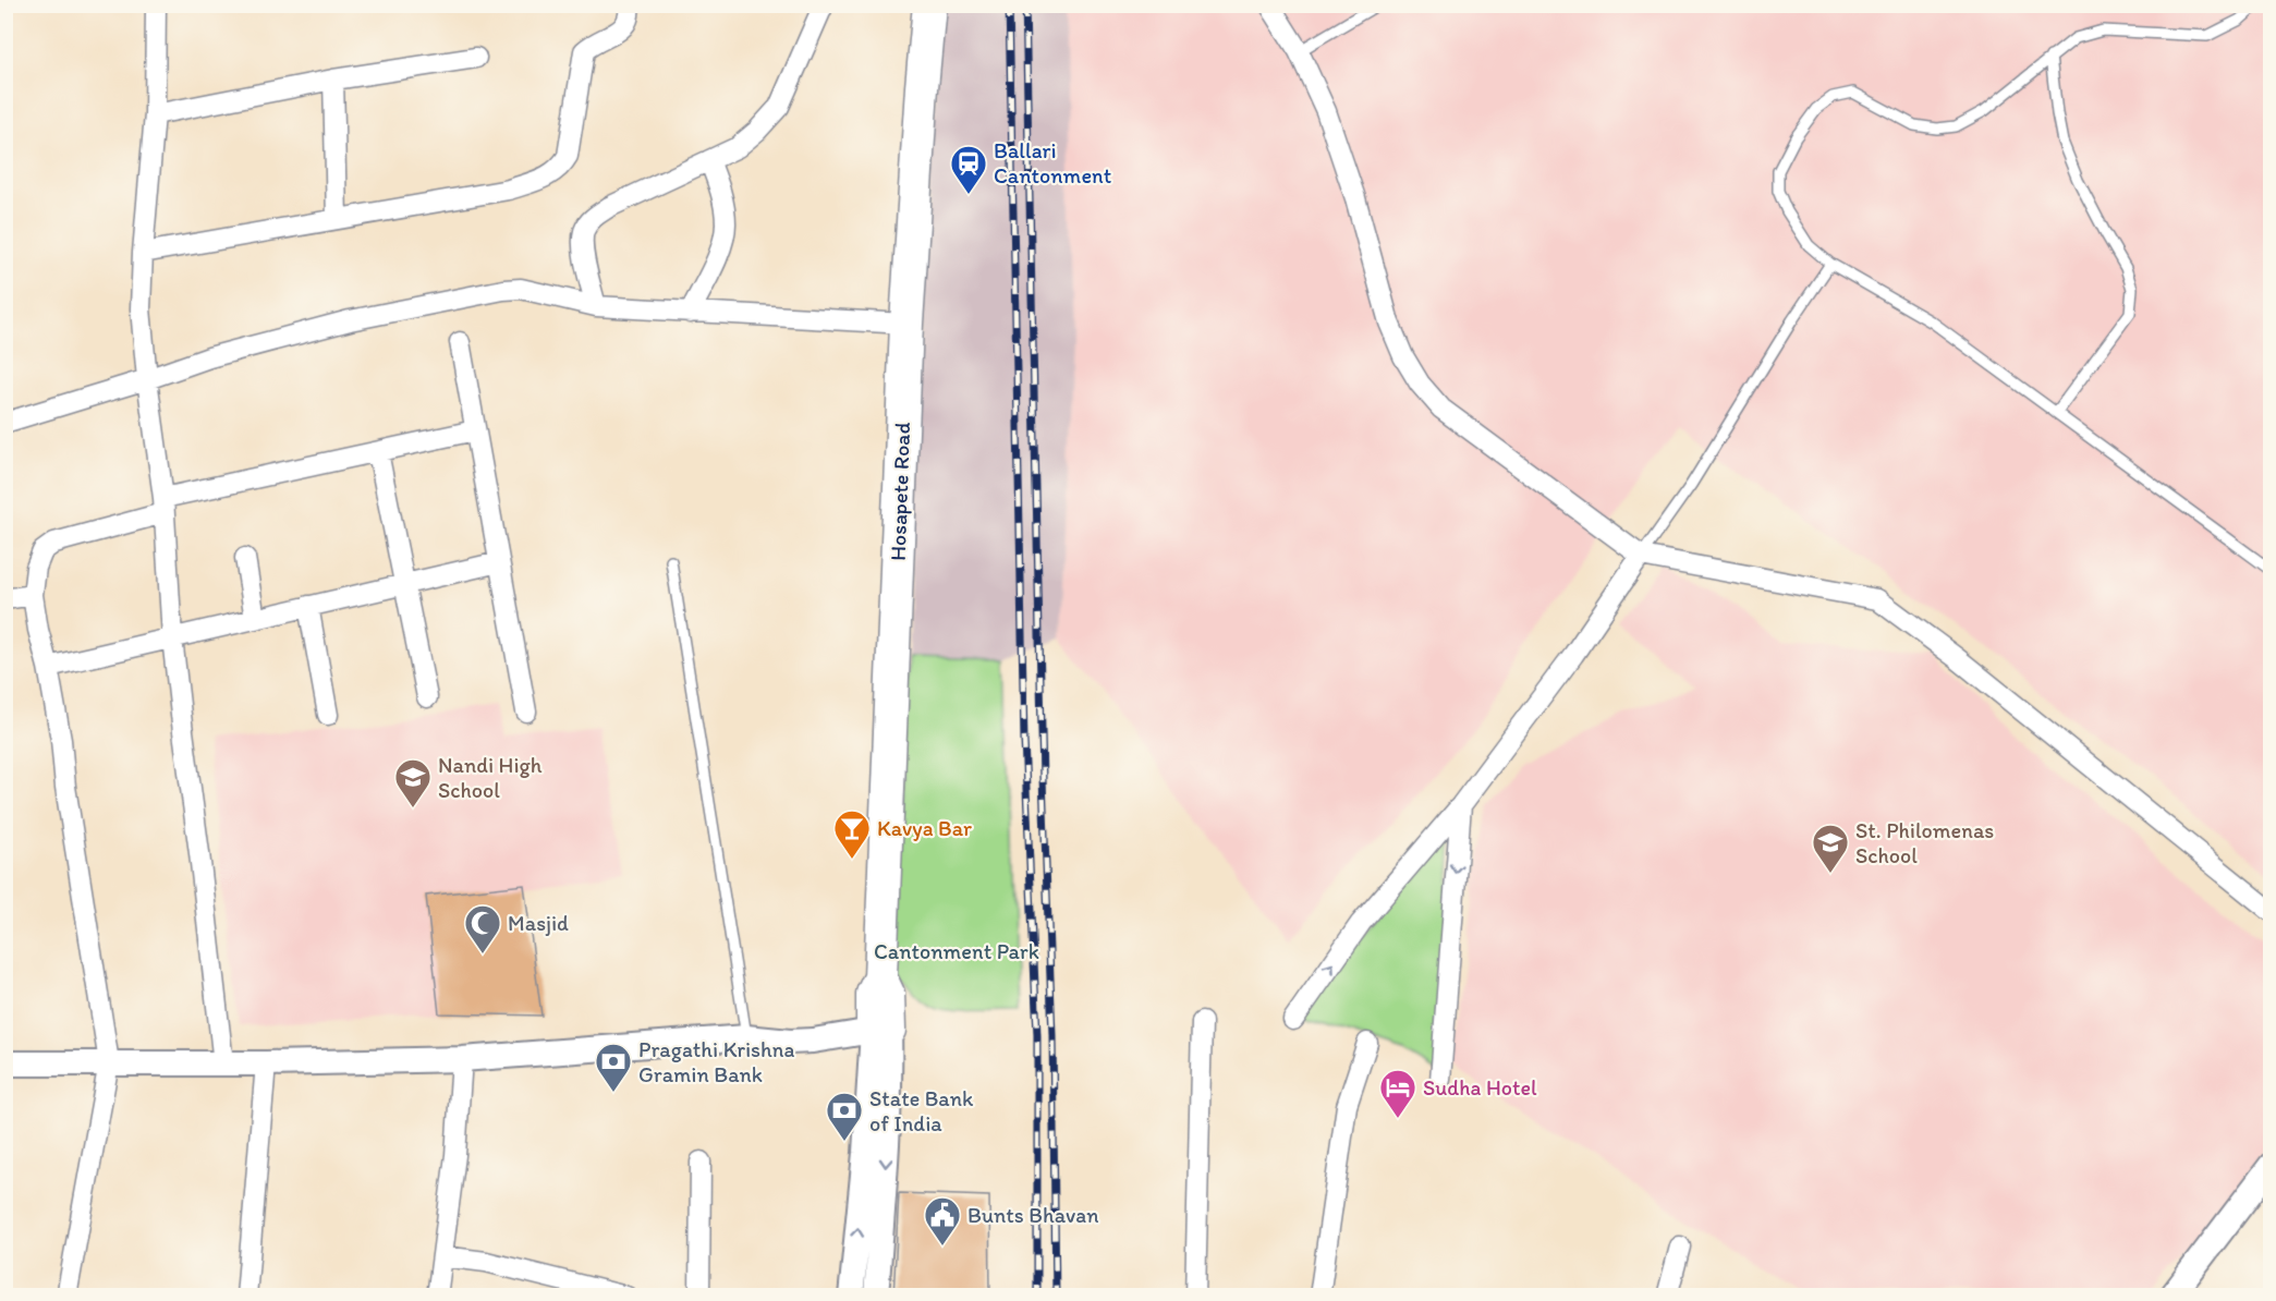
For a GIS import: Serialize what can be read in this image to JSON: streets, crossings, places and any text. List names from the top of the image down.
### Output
{
  "streets": {
    "highway": ["Hosapete Road"]
  },
  "parks": ["Cantonment Park"],
  "places": {
    "station": ["Ballari Cantonment"],
    "school or university": ["Nandi High School", "St. Philomenas School"],
    "bar": ["Kavya Bar"],
    "mosque": ["Masjid"],
    "bank": ["Pragathi Krishna Gramin Bank", "State Bank of India"],
    "hotel": ["Sudha Hotel"],
    "public building": ["Bunts Bhavan"]
  }
}
